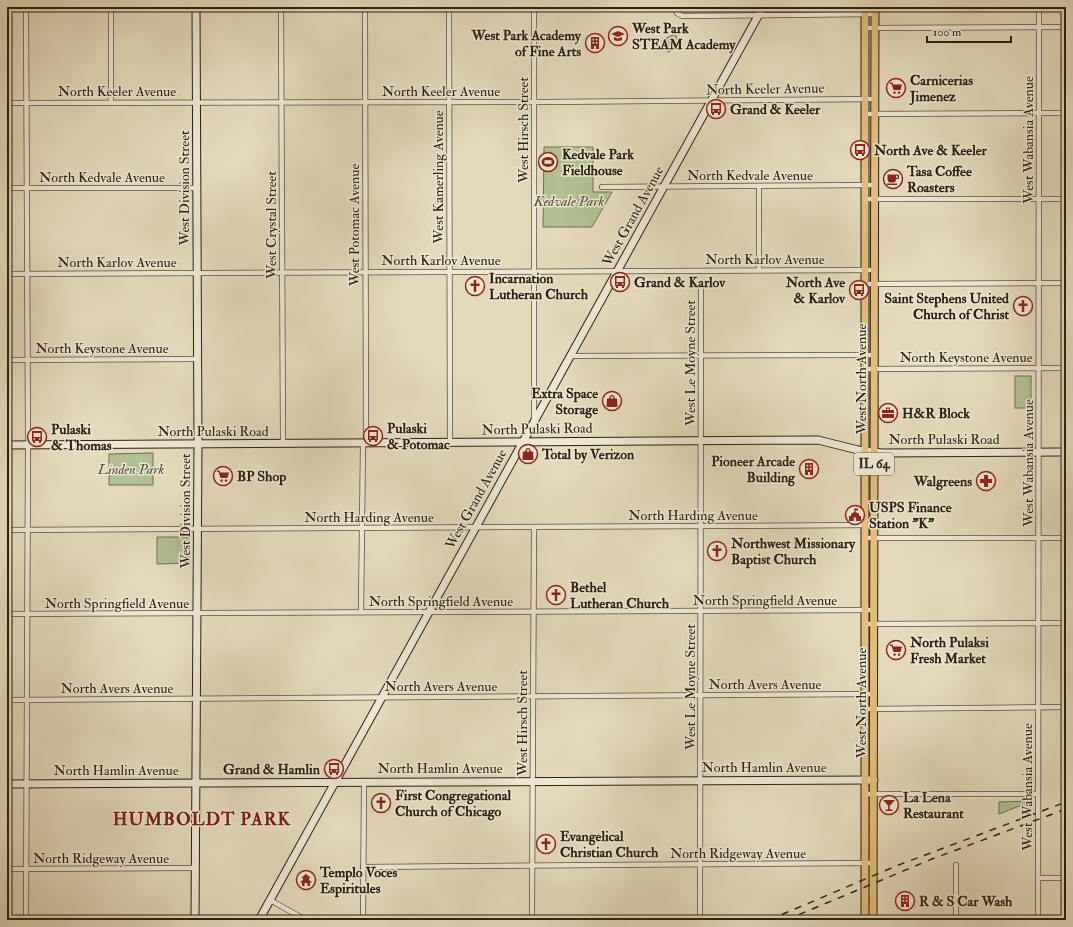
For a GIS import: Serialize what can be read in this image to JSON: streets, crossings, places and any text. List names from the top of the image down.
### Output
{
  "streets": {
    "main road": [
      "West Division Street",
      "West Grand Avenue",
      "West North Avenue",
      "North Pulaski Road",
      "IL 64",
      "North Hamlin Avenue"
    ],
    "street": [
      "North Keeler Avenue",
      "West Hirsch Street",
      "West Wabansia Avenue",
      "North Kedvale Avenue",
      "West Kamerling Avenue",
      "West Crystal Street",
      "West Potomac Avenue",
      "North Karlov Avenue",
      "North Keystone Avenue",
      "West Le Moyne Street",
      "North Harding Avenue",
      "North Springfield Avenue",
      "North Avers Avenue",
      "North Ridgeway Avenue"
    ]
  },
  "crossings": [
    ["North Keeler Avenue", "West Hirsch Street"],
    ["North Keeler Avenue", "West Kamerling Avenue"],
    ["North Keeler Avenue", "West Division Street"],
    ["North Keeler Avenue", "West Grand Avenue"],
    ["North Keeler Avenue", "West Crystal Street"],
    ["North Keeler Avenue", "West Potomac Avenue"],
    ["North Keeler Avenue", "West North Avenue"],
    ["West Hirsch Street", "West Grand Avenue"],
    ["West Hirsch Street", "North Karlov Avenue"],
    ["West Hirsch Street", "North Harding Avenue"],
    ["West Hirsch Street", "North Springfield Avenue"],
    ["West Hirsch Street", "North Avers Avenue"],
    ["West Hirsch Street", "North Hamlin Avenue"],
    ["West Hirsch Street", "North Ridgeway Avenue"],
    ["West Wabansia Avenue", "North Keystone Avenue"],
    ["West Wabansia Avenue", "North Pulaski Road"],
    ["North Kedvale Avenue", "West Division Street"],
    ["North Kedvale Avenue", "West Grand Avenue"],
    ["North Kedvale Avenue", "West North Avenue"],
    ["West Kamerling Avenue", "North Karlov Avenue"],
    ["West Kamerling Avenue", "North Pulaski Road"],
    ["West Division Street", "North Karlov Avenue"],
    ["West Division Street", "North Keystone Avenue"],
    ["West Division Street", "North Pulaski Road"],
    ["West Division Street", "North Harding Avenue"],
    ["West Division Street", "North Springfield Avenue"],
    ["West Division Street", "North Avers Avenue"],
    ["West Division Street", "North Hamlin Avenue"],
    ["West Division Street", "North Ridgeway Avenue"],
    ["West Grand Avenue", "North Karlov Avenue"],
    ["West Grand Avenue", "North Pulaski Road"],
    ["West Grand Avenue", "North Harding Avenue"],
    ["West Grand Avenue", "North Springfield Avenue"],
    ["West Grand Avenue", "North Avers Avenue"],
    ["West Grand Avenue", "North Hamlin Avenue"],
    ["West Crystal Street", "North Karlov Avenue"],
    ["West Crystal Street", "North Pulaski Road"],
    ["West Potomac Avenue", "North Karlov Avenue"],
    ["West Potomac Avenue", "North Pulaski Road"],
    ["West Potomac Avenue", "North Harding Avenue"],
    ["West Potomac Avenue", "North Springfield Avenue"],
    ["North Karlov Avenue", "West North Avenue"],
    ["North Keystone Avenue", "West North Avenue"],
    ["West Le Moyne Street", "North Pulaski Road"],
    ["West Le Moyne Street", "North Harding Avenue"],
    ["West Le Moyne Street", "North Springfield Avenue"],
    ["West Le Moyne Street", "North Avers Avenue"],
    ["West Le Moyne Street", "North Hamlin Avenue"],
    ["West Le Moyne Street", "North Ridgeway Avenue"],
    ["West North Avenue", "North Pulaski Road"],
    ["West North Avenue", "North Harding Avenue"],
    ["West North Avenue", "North Springfield Avenue"],
    ["West North Avenue", "North Avers Avenue"],
    ["West North Avenue", "North Hamlin Avenue"],
    ["West North Avenue", "North Ridgeway Avenue"]
  ],
  "districts": ["HUMBOLDT PARK"],
  "parks": ["Kedvale Park", "Linden Park"],
  "places": {
    "school or university": ["West Park STEAM Academy"],
    "building": ["West Park Academy of Fine Arts", "Pioneer Arcade Building", "R & S Car Wash"],
    "supermarket": ["Carnicerias Jimenez", "BP Shop", "North Pulaksi Fresh Market"],
    "bus stop": [
      "Grand & Keeler",
      "North Ave & Keeler",
      "Grand & Karlov",
      "North Ave & Karlov",
      "Pulaski & Potomac",
      "Pulaski & Thomas",
      "Grand & Hamlin"
    ],
    "sports": ["Kedvale Park Fieldhouse"],
    "cafe": ["Tasa Coffee Roasters"],
    "church": [
      "Incarnation Lutheran Church",
      "Saint Stephens United Church of Christ",
      "Northwest Missionary Baptist Church",
      "Bethel Lutheran Church",
      "First Congregational Church of Chicago",
      "Evangelical Christian Church"
    ],
    "shop": ["Extra Space Storage", "Total by Verizon"],
    "office": ["H&R Block"],
    "pharmacy": ["Walgreens"],
    "public building": ["USPS Finance Station \"K\""],
    "bar": ["La Lena Restaurant"],
    "temple": ["Templo Voces Espiritules"]
  },
  "scale_bar": "100 m"
}
